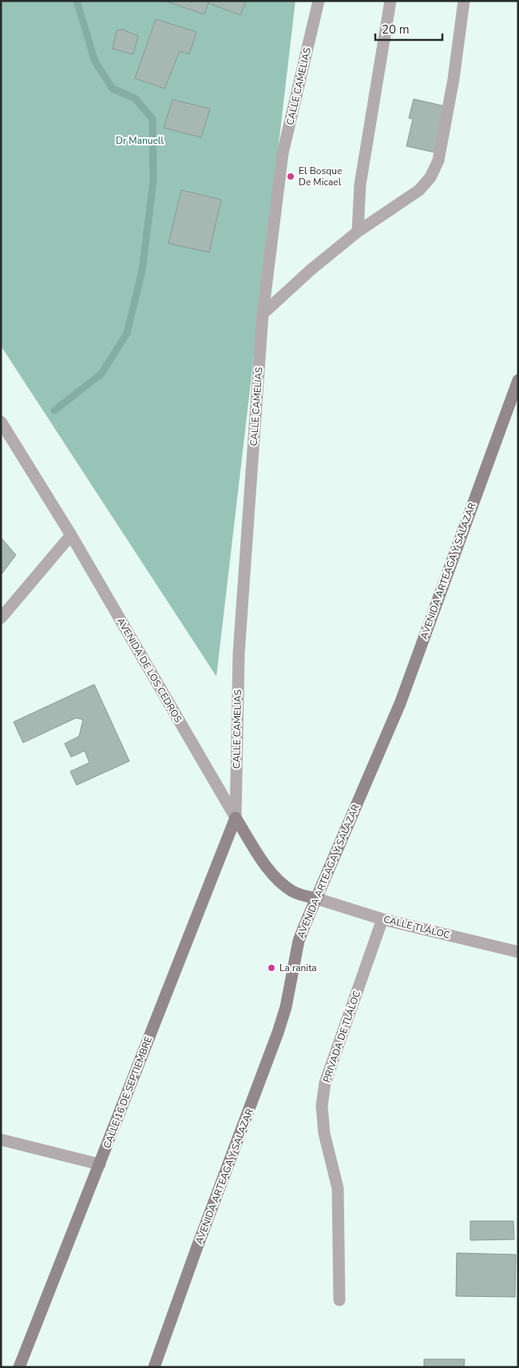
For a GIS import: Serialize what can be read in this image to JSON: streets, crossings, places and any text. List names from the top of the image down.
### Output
{
  "streets": {
    "street": [
      "CALLE CAMELIAS",
      "AVENIDA ARTEAGA Y SALAZAR",
      "AVENIDA DE LOS CEDROS",
      "CALLE TLÁLOC",
      "PRIVADA DE TLÁLOC",
      "CALLE 16 DE SEPTIEMBRE"
    ]
  },
  "crossings": [
    ["CALLE CAMELIAS", "AVENIDA DE LOS CEDROS"],
    ["CALLE CAMELIAS", "CALLE 16 DE SEPTIEMBRE"],
    ["AVENIDA ARTEAGA Y SALAZAR", "AVENIDA DE LOS CEDROS"],
    ["AVENIDA ARTEAGA Y SALAZAR", "CALLE TLÁLOC"],
    ["AVENIDA DE LOS CEDROS", "CALLE TLÁLOC"],
    ["AVENIDA DE LOS CEDROS", "CALLE 16 DE SEPTIEMBRE"],
    ["CALLE TLÁLOC", "PRIVADA DE TLÁLOC"]
  ],
  "parks": ["Dr Manuell"],
  "places": ["El Bosque De Micael", "La ranita"],
  "scale_bar": "20 m"
}
